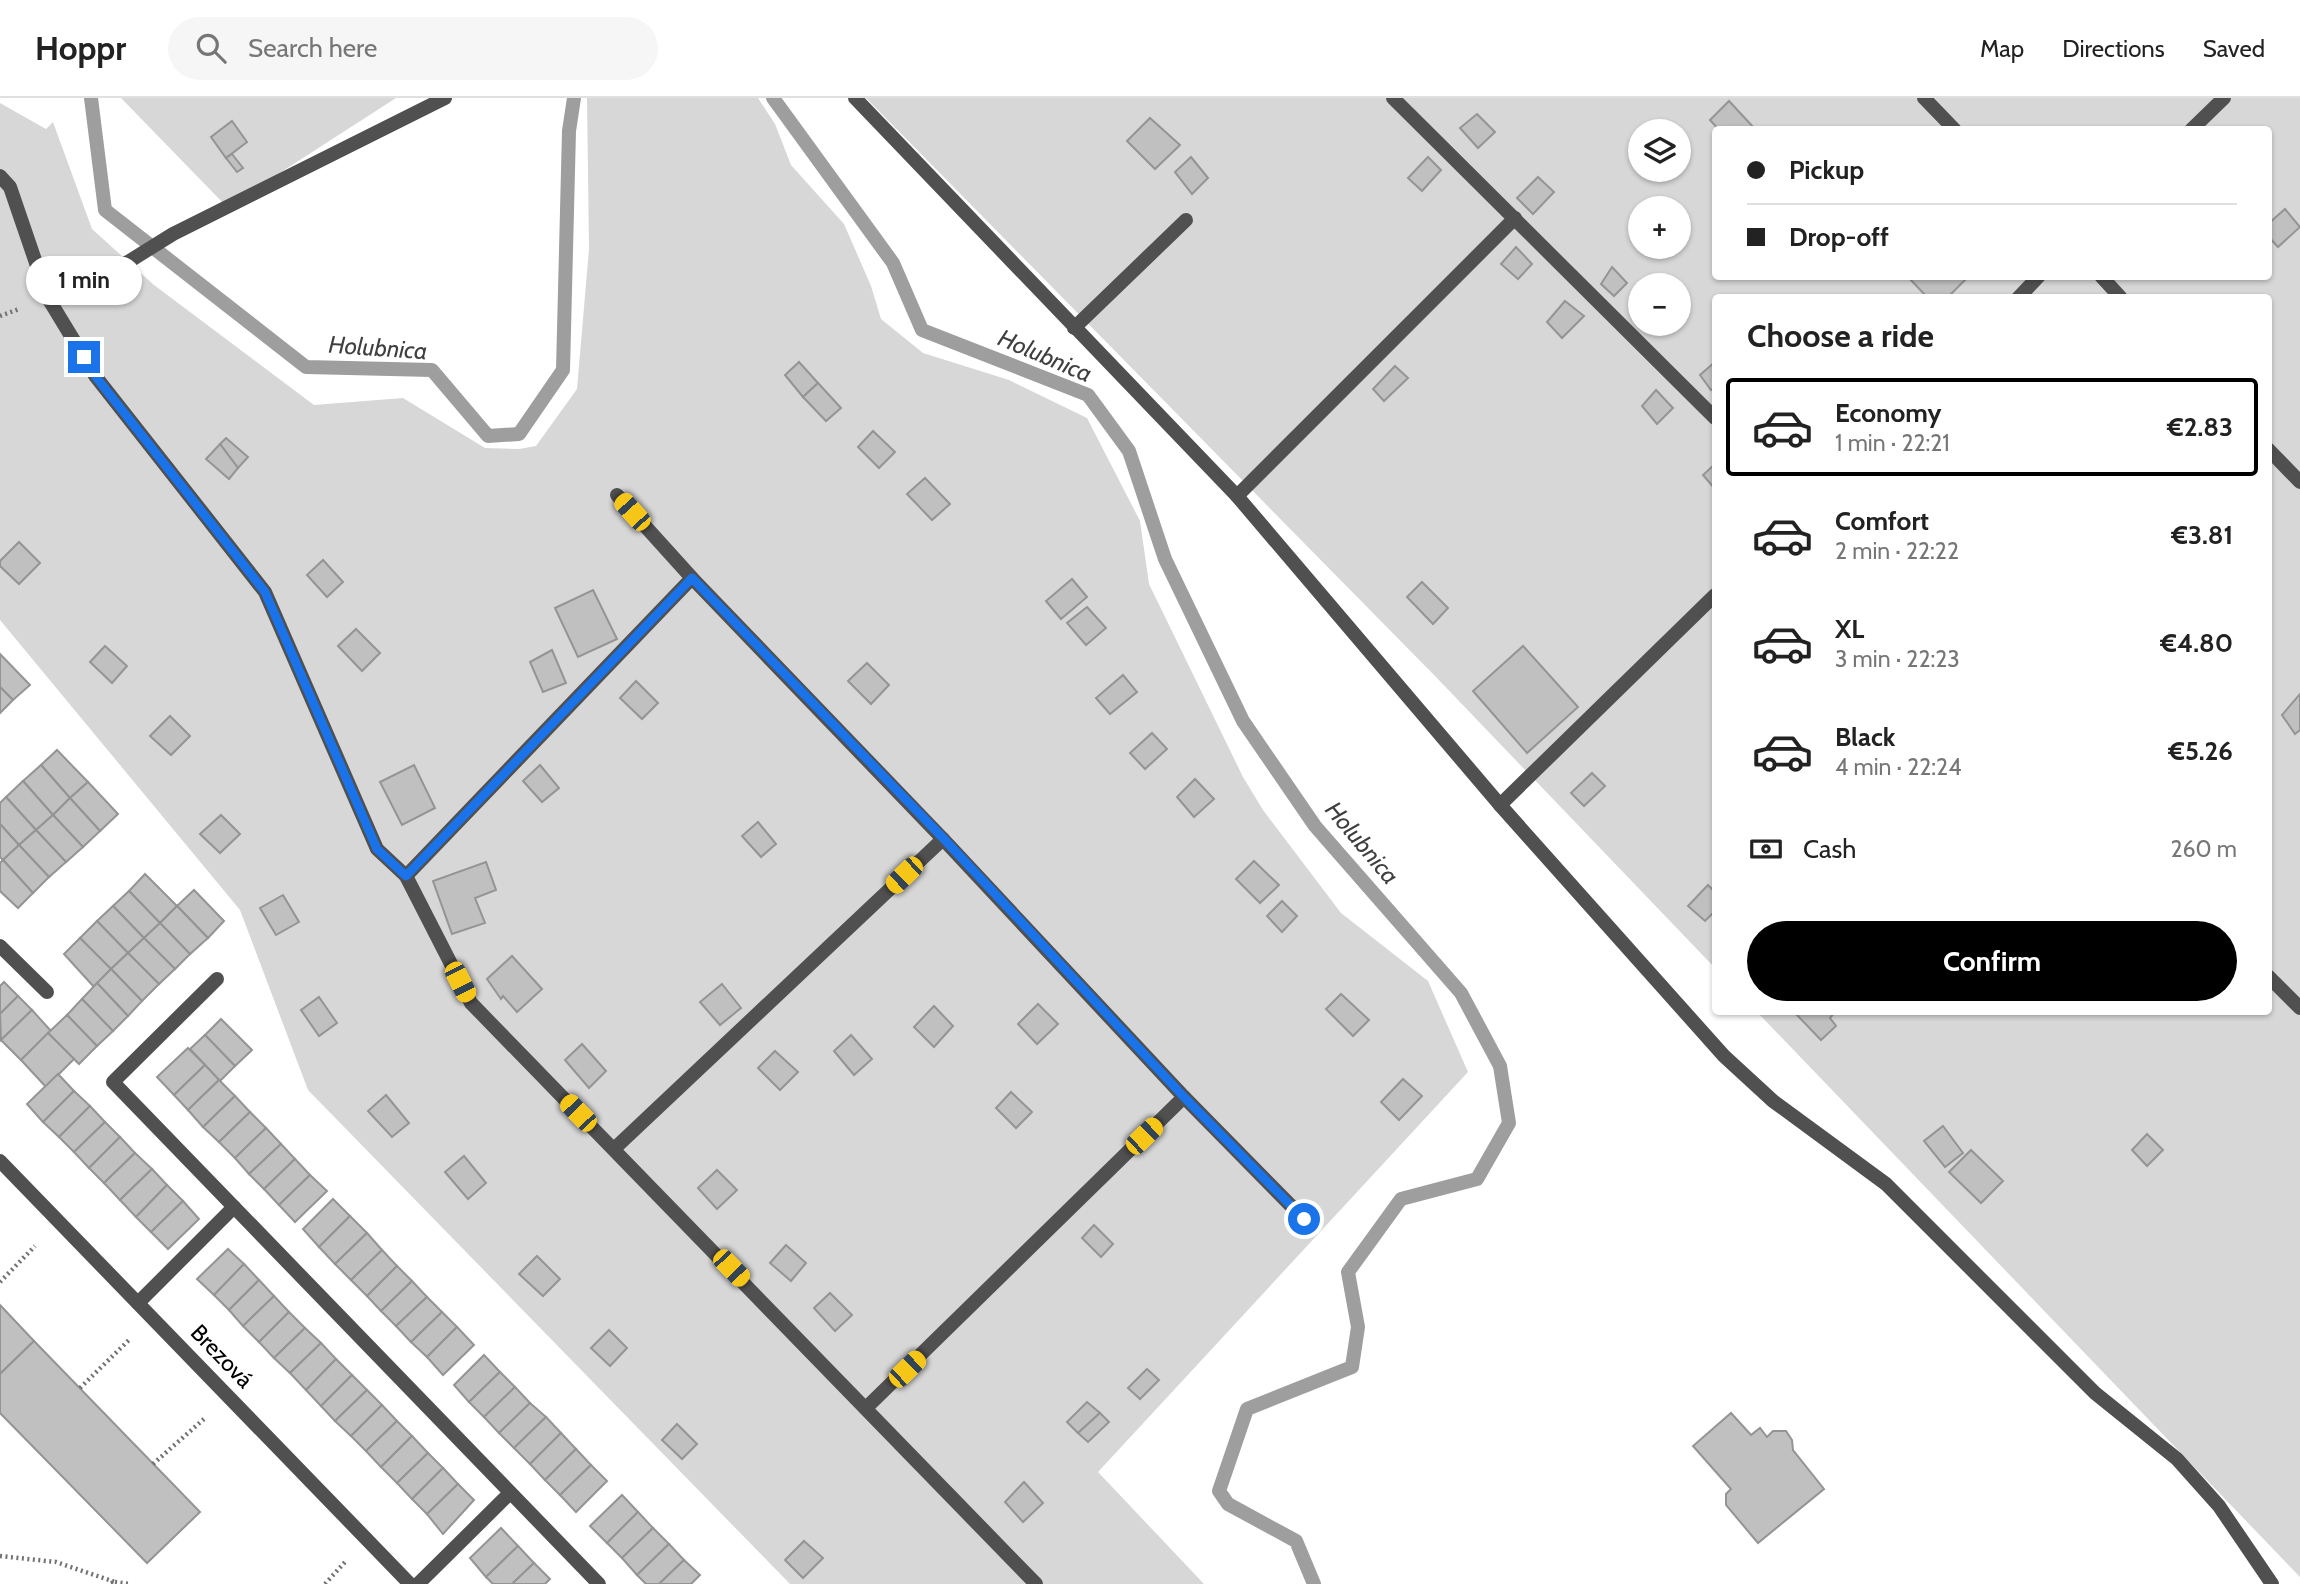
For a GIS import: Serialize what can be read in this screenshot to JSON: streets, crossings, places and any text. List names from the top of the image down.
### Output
{
  "streets": {
    "street": ["Brezová"]
  },
  "water": ["Holubnica"],
  "page": {
    "header": "Hoppr",
    "search": "Search here",
    "nav": ["Map", "Directions", "Saved"],
    "map_buttons": ["+", "−"],
    "banner": ["Pickup", "Drop-off"],
    "bubble": "1 min",
    "heading": "Choose a ride",
    "list": [
      {
        "name": "Economy",
        "note": "1 min · 22:21",
        "value": "€2.83"
      },
      {
        "name": "Comfort",
        "note": "2 min · 22:22",
        "value": "€3.81"
      },
      {
        "name": "XL",
        "note": "3 min · 22:23",
        "value": "€4.80"
      },
      {
        "name": "Black",
        "note": "4 min · 22:24",
        "value": "€5.26"
      }
    ],
    "pay": ["Cash", "260 m"],
    "buttons": "Confirm"
  }
}
